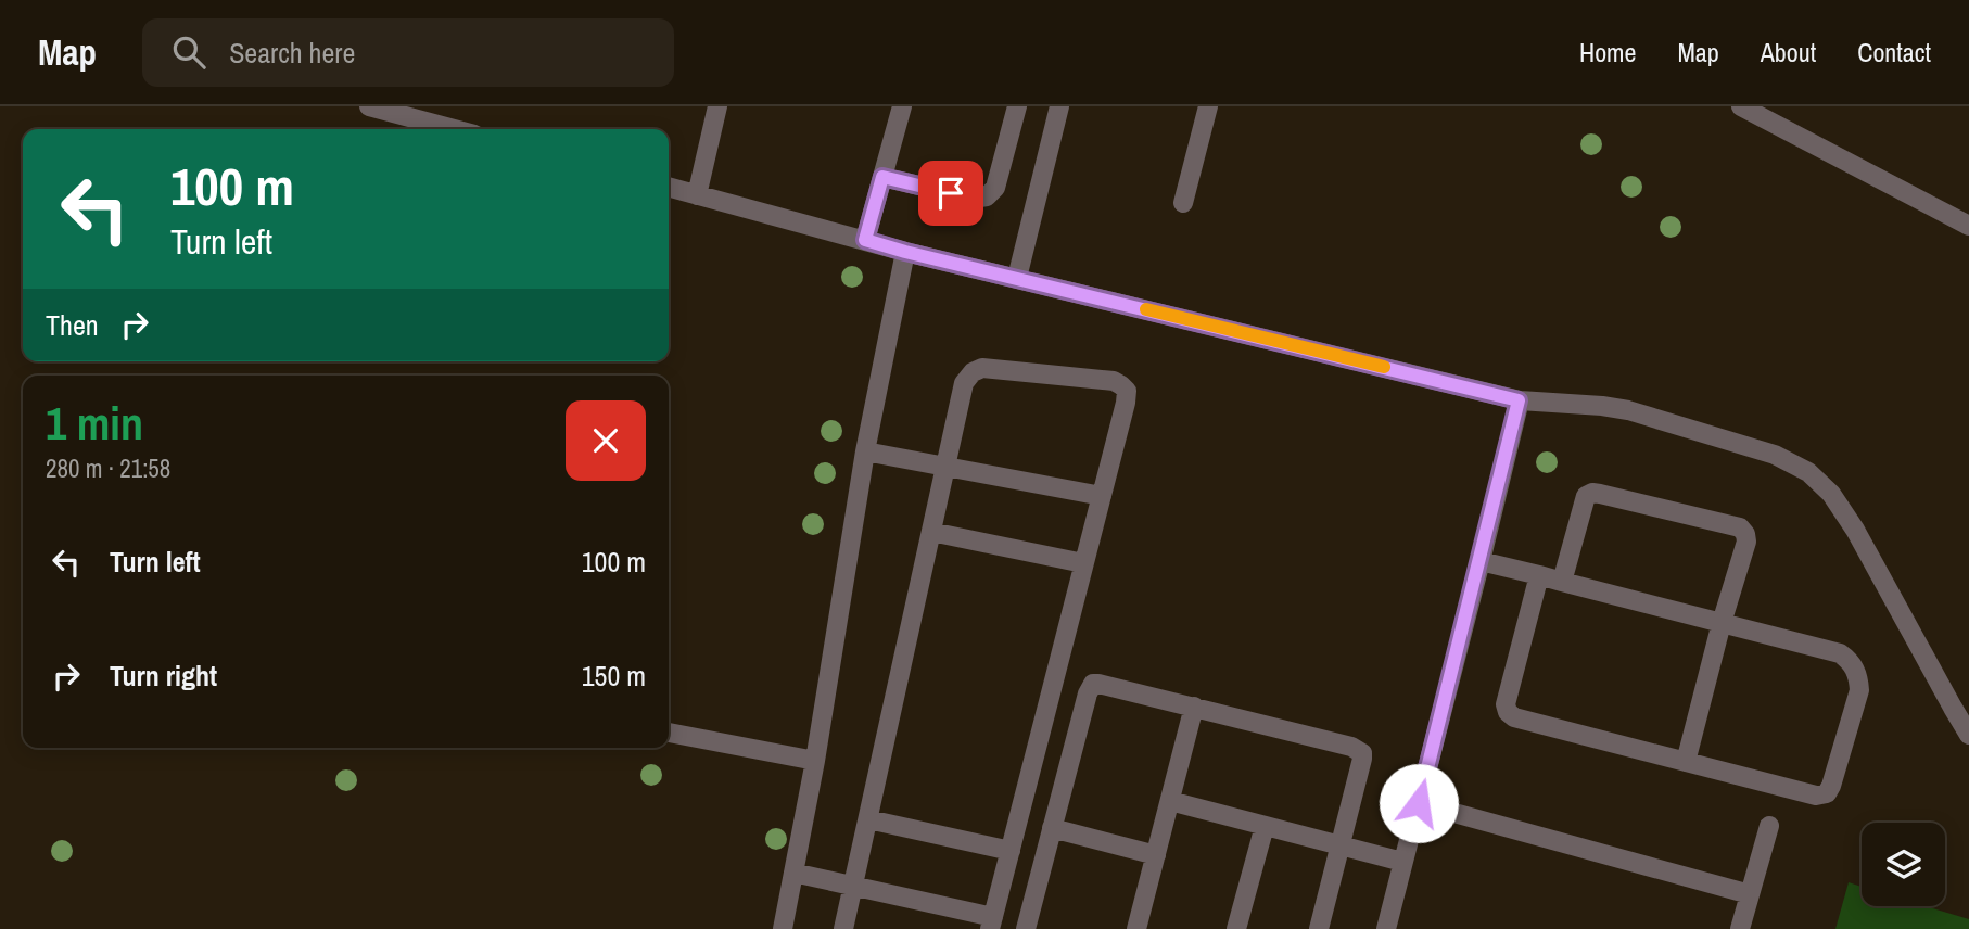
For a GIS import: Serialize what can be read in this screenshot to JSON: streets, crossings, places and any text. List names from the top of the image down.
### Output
{
  "page": {
    "header": "Map",
    "search": "Search here",
    "nav": [
      "Home",
      "Map",
      "About",
      "Contact"
    ],
    "turn": ["100 m", "Turn left"],
    "then": "Then",
    "heading": ["1 min", "280 m · 21:58"],
    "list": [
      {
        "name": "Turn left",
        "value": "100 m"
      },
      {
        "name": "Turn right",
        "value": "150 m"
      }
    ]
  }
}
